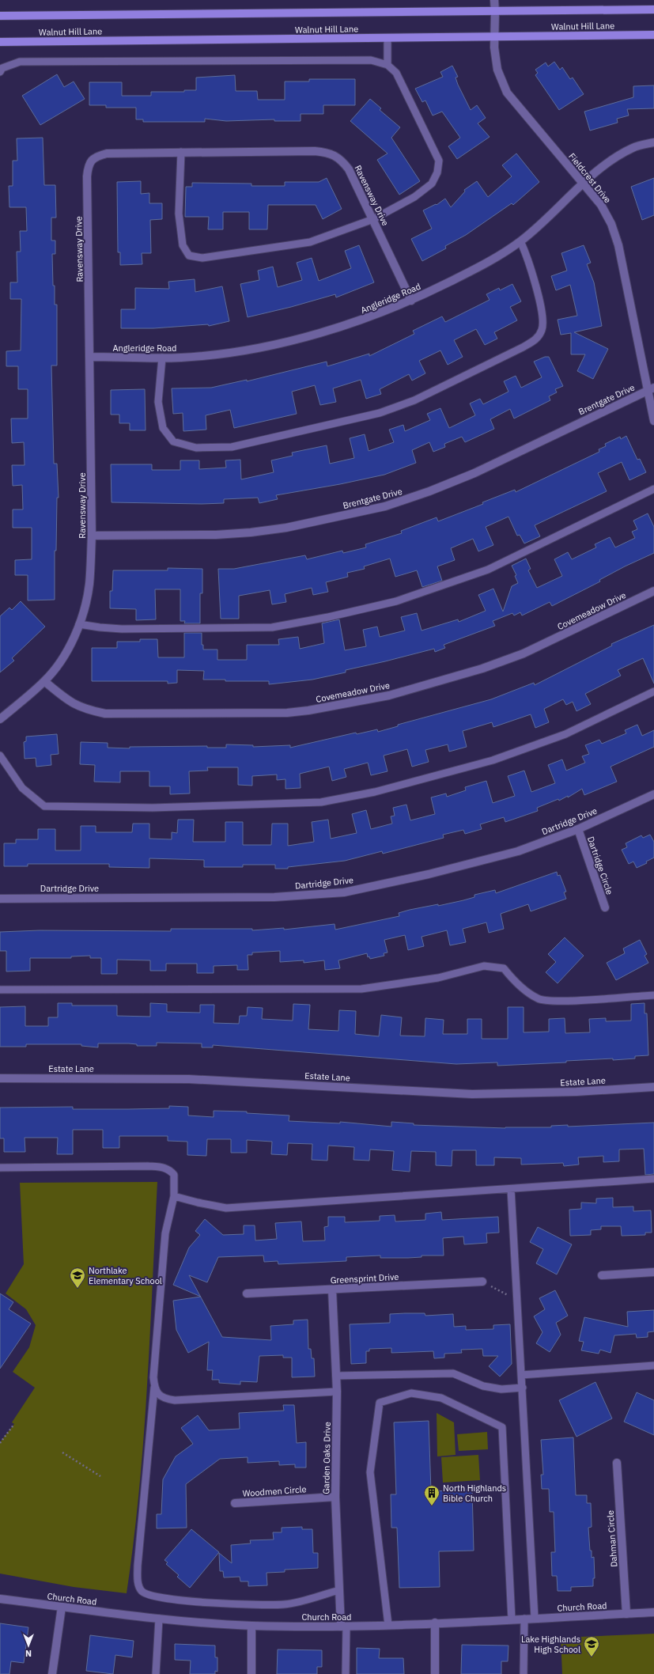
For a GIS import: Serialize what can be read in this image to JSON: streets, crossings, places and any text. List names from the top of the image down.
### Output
{
  "streets": {
    "main road": ["Walnut Hill Lane"],
    "street": [
      "Fieldcrest Drive",
      "Ravensway Drive",
      "Angleridge Road",
      "Brentgate Drive",
      "Covemeadow Drive",
      "Dartridge Drive",
      "Dartridge Circle",
      "Estate Lane",
      "Greensprint Drive",
      "Garden Oaks Drive",
      "Woodmen Circle",
      "Dahman Circle",
      "Church Road"
    ]
  },
  "crossings": [
    ["Walnut Hill Lane", "Fieldcrest Drive"],
    ["Fieldcrest Drive", "Angleridge Road"],
    ["Fieldcrest Drive", "Brentgate Drive"],
    ["Ravensway Drive", "Angleridge Road"],
    ["Ravensway Drive", "Brentgate Drive"],
    ["Ravensway Drive", "Covemeadow Drive"],
    ["Dartridge Drive", "Dartridge Circle"],
    ["Greensprint Drive", "Garden Oaks Drive"],
    ["Garden Oaks Drive", "Woodmen Circle"],
    ["Garden Oaks Drive", "Church Road"],
    ["Dahman Circle", "Church Road"]
  ],
  "places": {
    "school or university": ["Northlake Elementary School", "Lake Highlands High School"],
    "building": ["North Highlands Bible Church"]
  },
  "north": "bottom"
}
